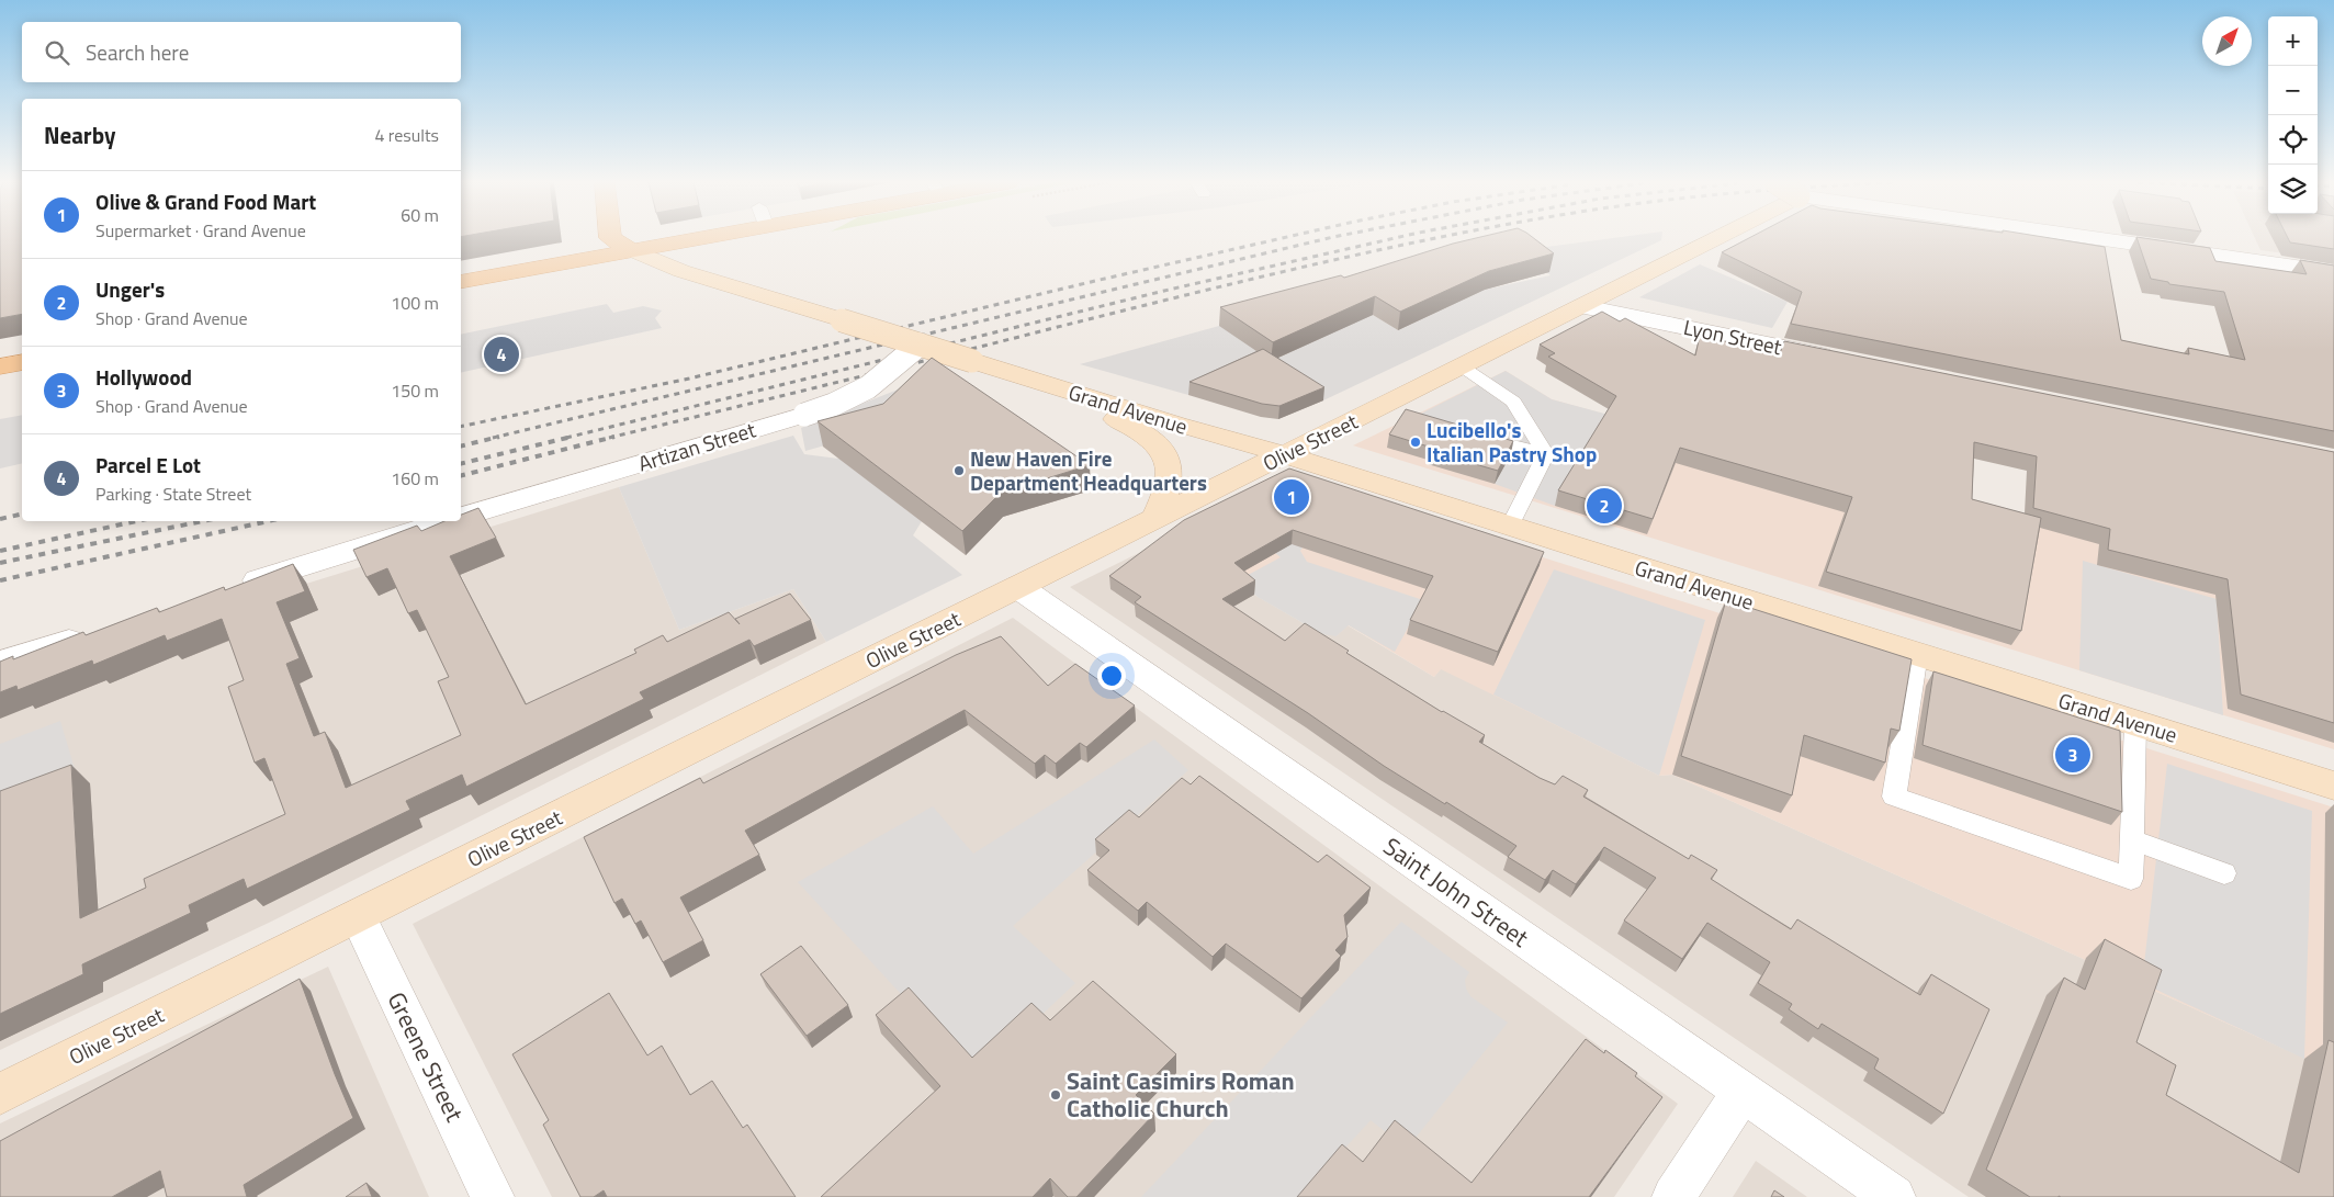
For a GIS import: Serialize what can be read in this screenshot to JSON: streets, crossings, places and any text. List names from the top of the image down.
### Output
{
  "streets": {
    "street": [
      "Lyon Street",
      "Grand Avenue",
      "Olive Street",
      "Artizan Street",
      "Saint John Street",
      "Greene Street"
    ]
  },
  "crossings": [
    ["Lyon Street", "Olive Street"],
    ["Grand Avenue", "Olive Street"],
    ["Grand Avenue", "Artizan Street"],
    ["Olive Street", "Saint John Street"],
    ["Olive Street", "Greene Street"]
  ],
  "places": ["Lucibello's Italian Pastry Shop", "New Haven Fire Department Headquarters", "Saint Casimirs Roman Catholic Church"],
  "north": "top right",
  "page": {
    "map_buttons": ["+", "−"],
    "search": "Search here",
    "heading": ["Nearby", "4 results"],
    "list": [
      {
        "mark": "1",
        "name": "Olive & Grand Food Mart",
        "note": "Supermarket · Grand Avenue",
        "value": "60 m"
      },
      {
        "mark": "2",
        "name": "Unger's",
        "note": "Shop · Grand Avenue",
        "value": "100 m"
      },
      {
        "mark": "3",
        "name": "Hollywood",
        "note": "Shop · Grand Avenue",
        "value": "150 m"
      },
      {
        "mark": "4",
        "name": "Parcel E Lot",
        "note": "Parking · State Street",
        "value": "160 m"
      }
    ],
    "pins": [
      "4",
      "1",
      "2",
      "3"
    ]
  }
}
